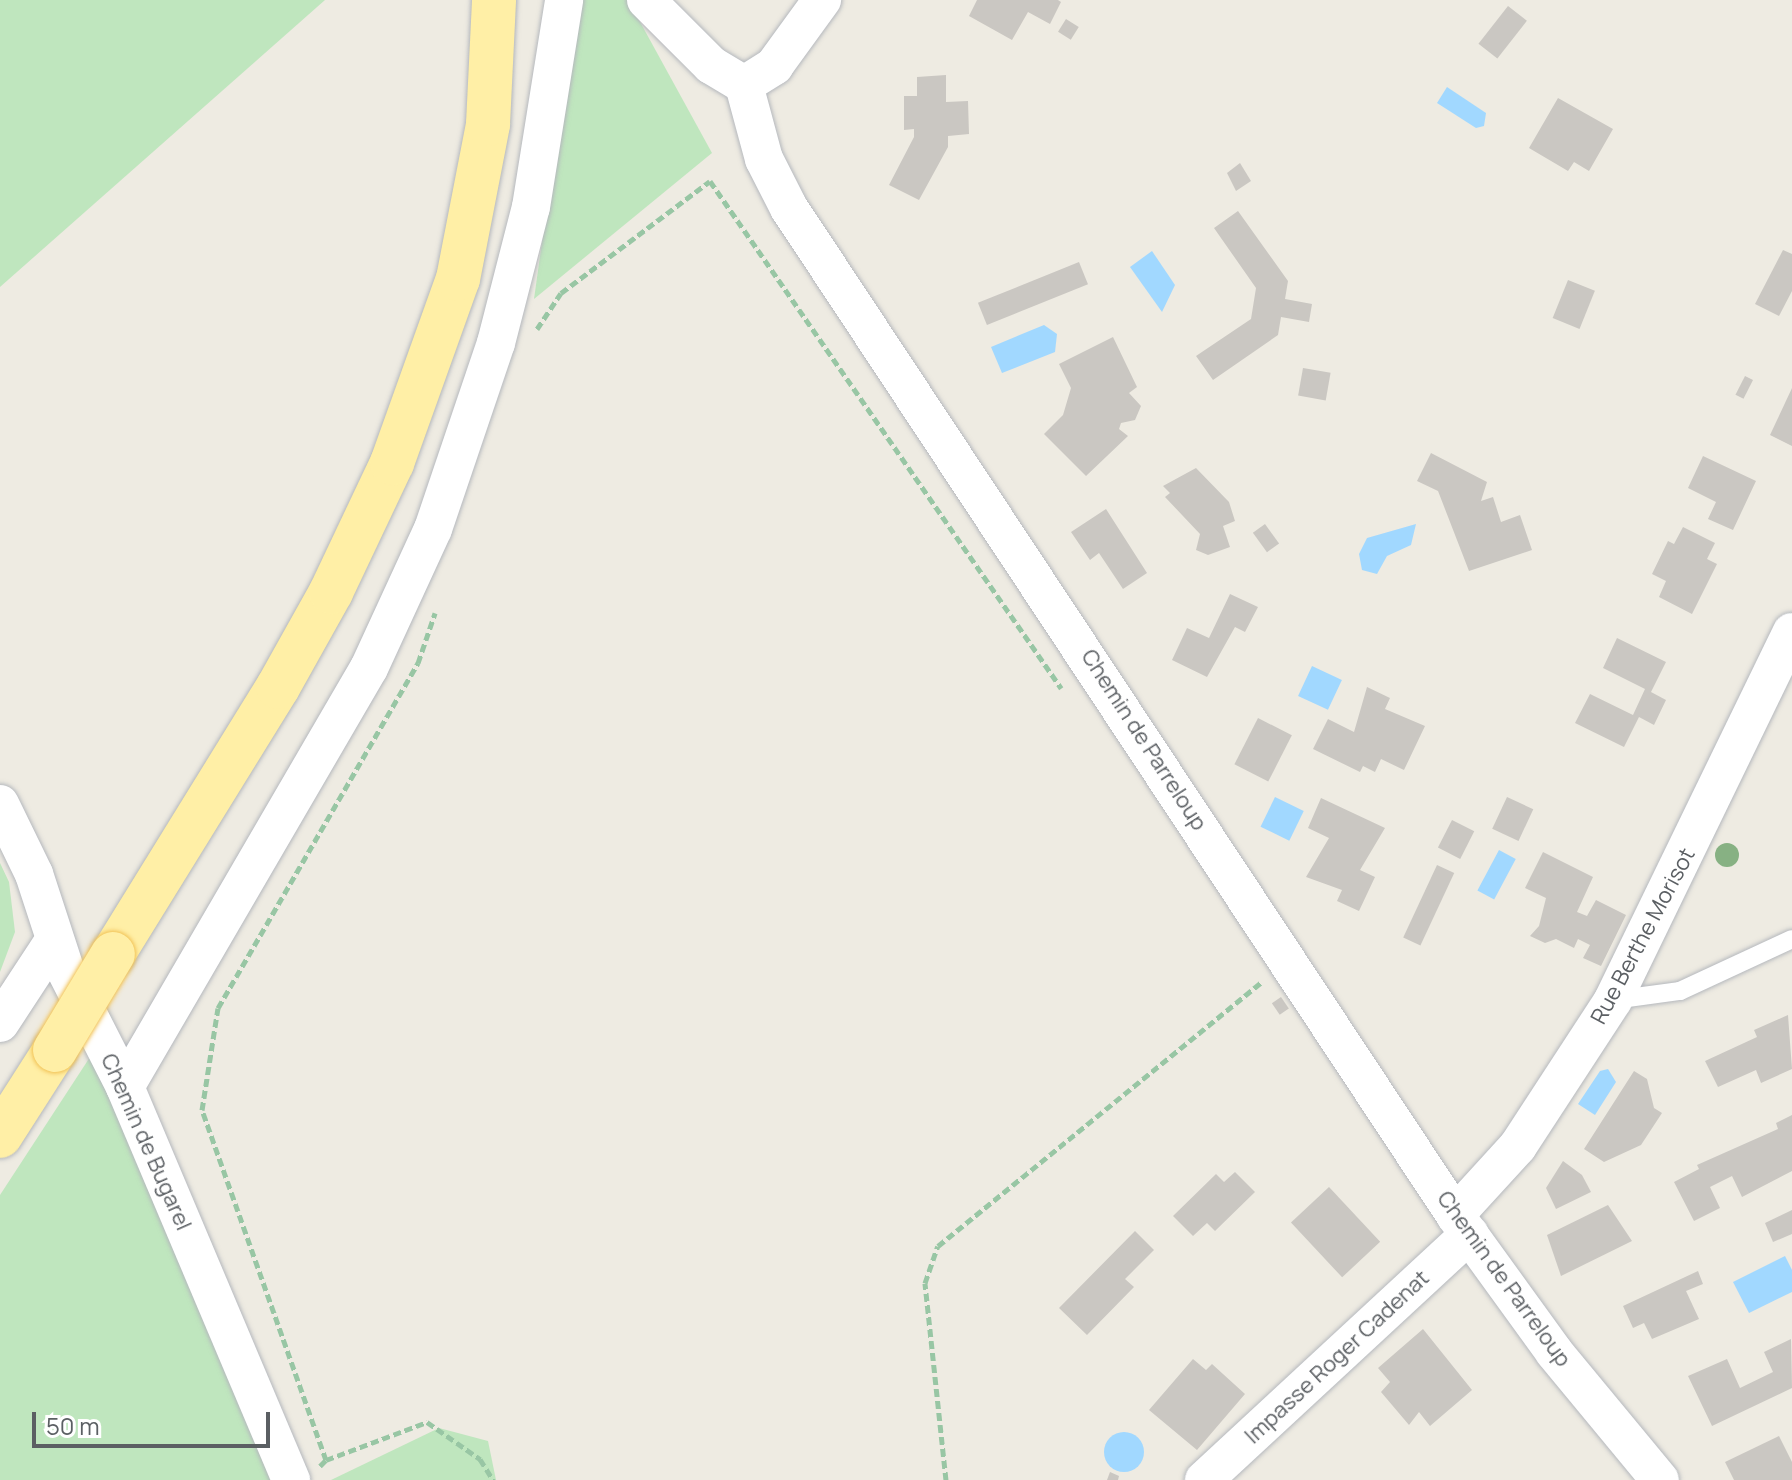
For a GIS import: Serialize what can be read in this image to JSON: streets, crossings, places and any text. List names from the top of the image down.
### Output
{
  "streets": {
    "street": [
      "Chemin de Parreloup",
      "Rue Berthe Morisot",
      "Chemin de Bugarel",
      "Impasse Roger Cadenat"
    ]
  },
  "crossings": [
    ["Chemin de Parreloup", "Rue Berthe Morisot"],
    ["Chemin de Parreloup", "Impasse Roger Cadenat"],
    ["Rue Berthe Morisot", "Impasse Roger Cadenat"]
  ],
  "scale_bar": "50 m"
}
